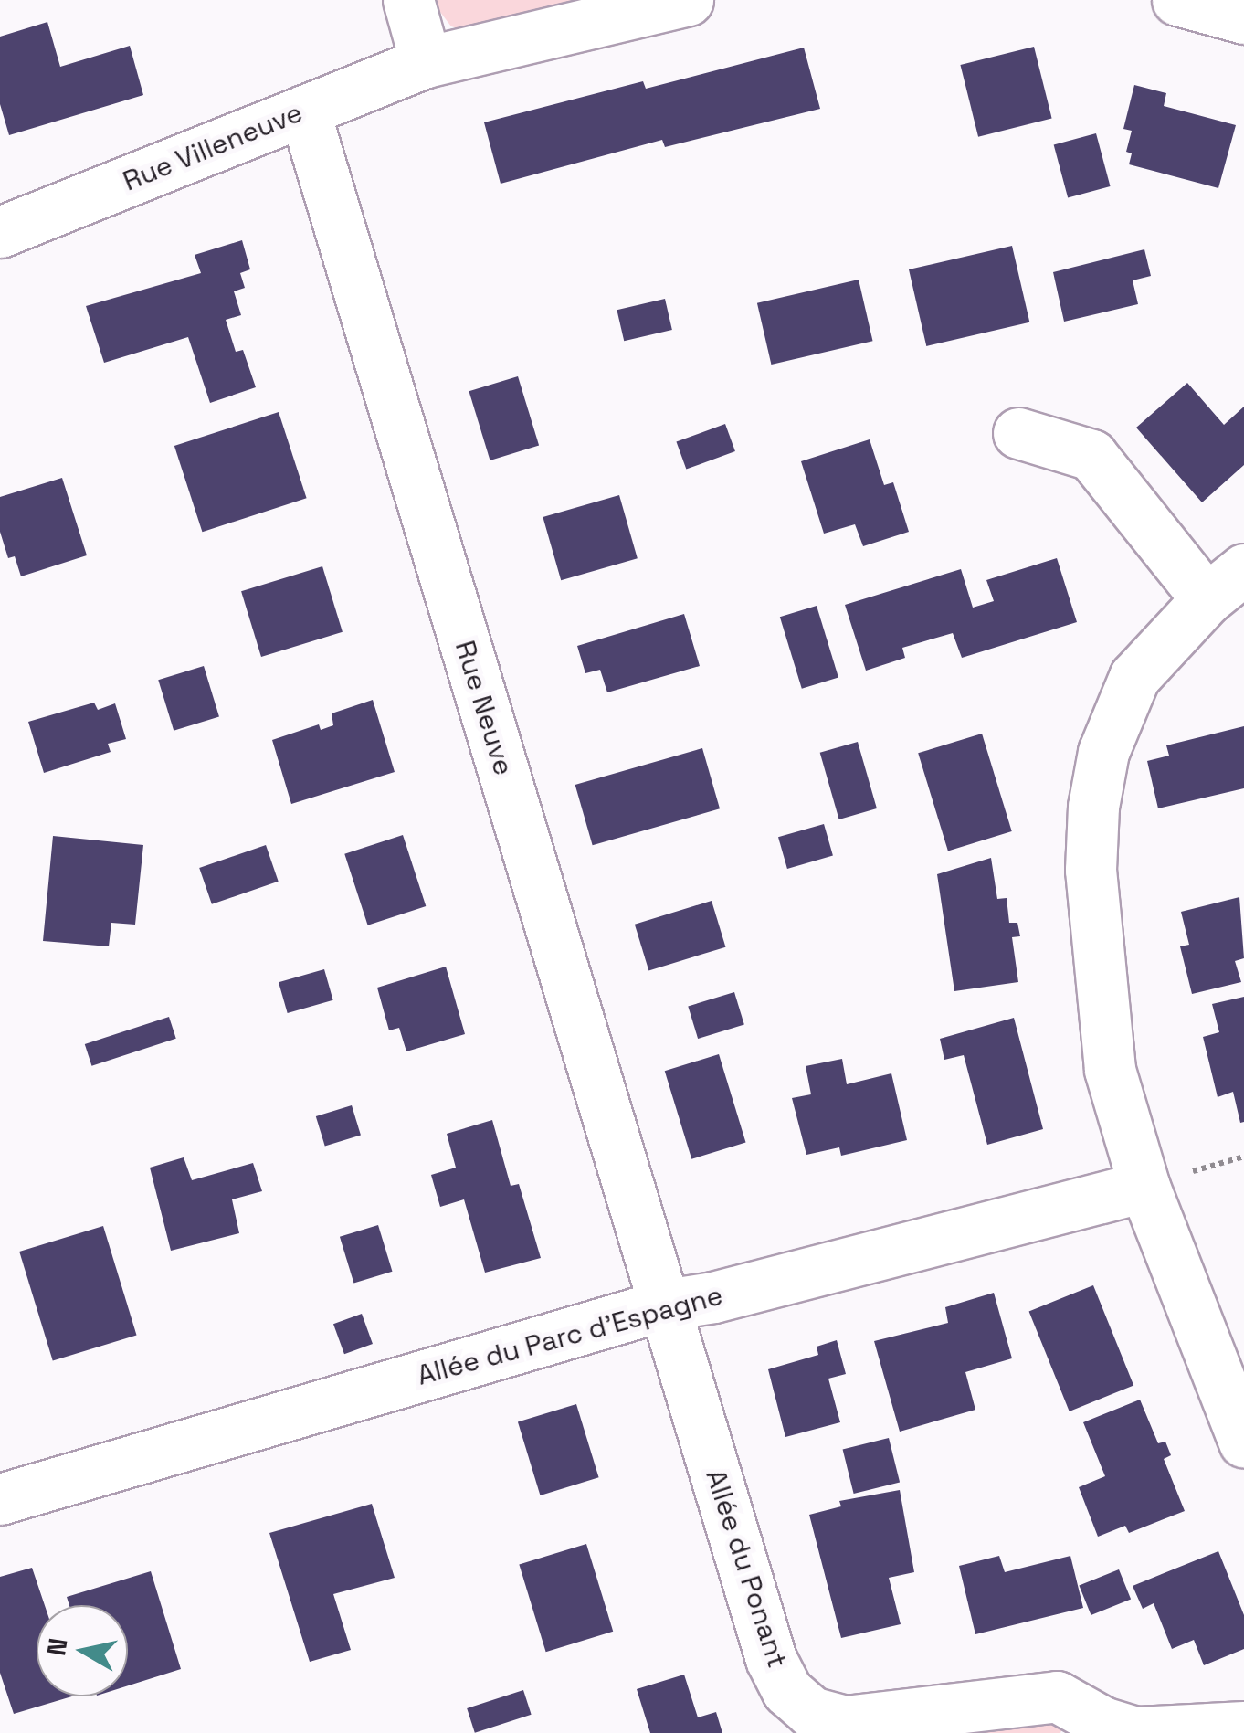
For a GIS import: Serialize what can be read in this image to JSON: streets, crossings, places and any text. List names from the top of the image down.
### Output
{
  "streets": {
    "street": [
      "Rue Villeneuve",
      "Rue Neuve",
      "Allée du Parc d'Espagne",
      "Allée du Ponant"
    ]
  },
  "crossings": [
    ["Rue Villeneuve", "Rue Neuve"],
    ["Rue Neuve", "Allée du Parc d'Espagne"],
    ["Rue Neuve", "Allée du Ponant"],
    ["Allée du Parc d'Espagne", "Allée du Ponant"]
  ],
  "north": "left"
}
